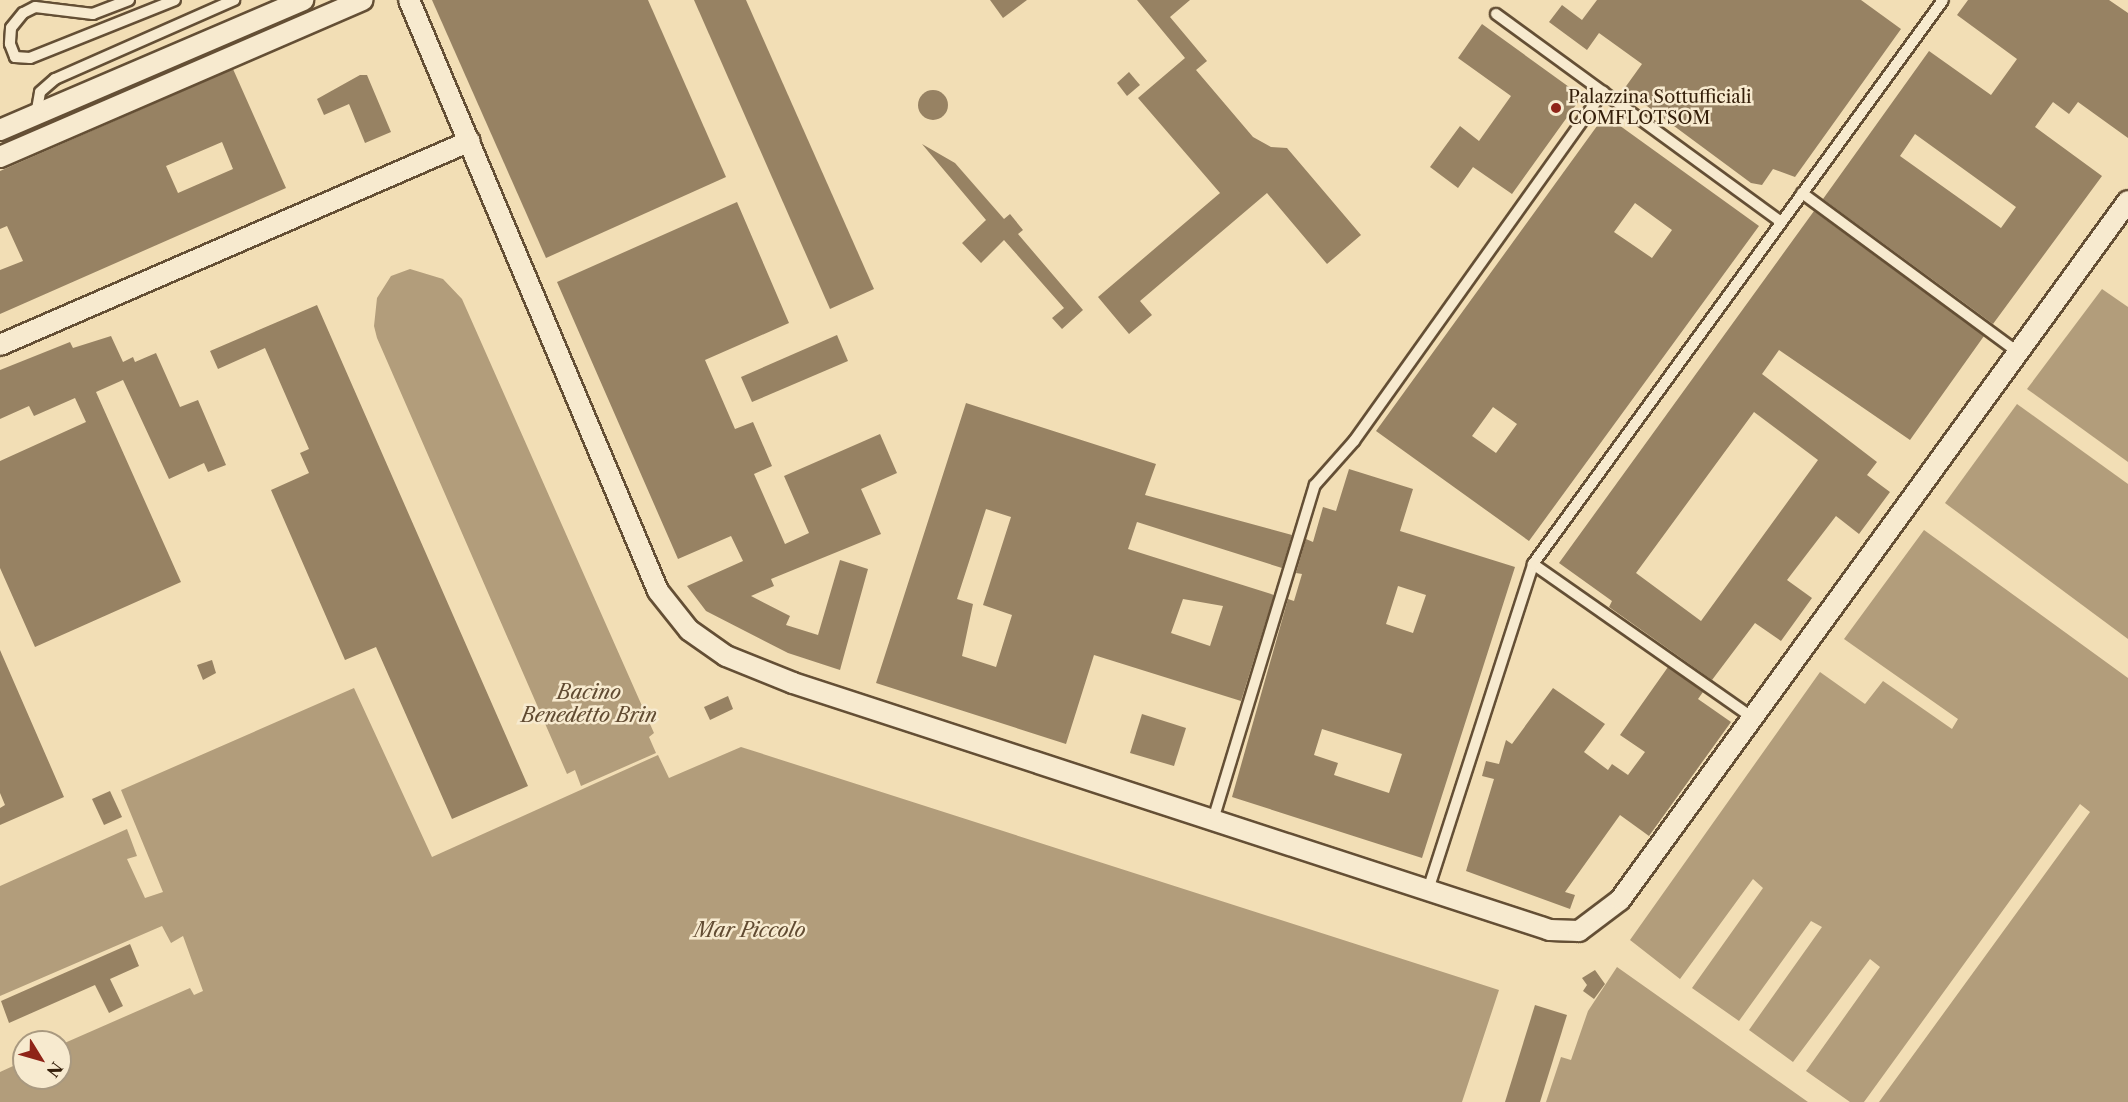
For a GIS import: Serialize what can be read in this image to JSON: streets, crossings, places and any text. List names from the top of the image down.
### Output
{
  "water": ["Bacino Benedetto Brin", "Mar Piccolo"],
  "places": ["Palazzina Sottufficiali COMFLOTSOM"],
  "north": "bottom right"
}
